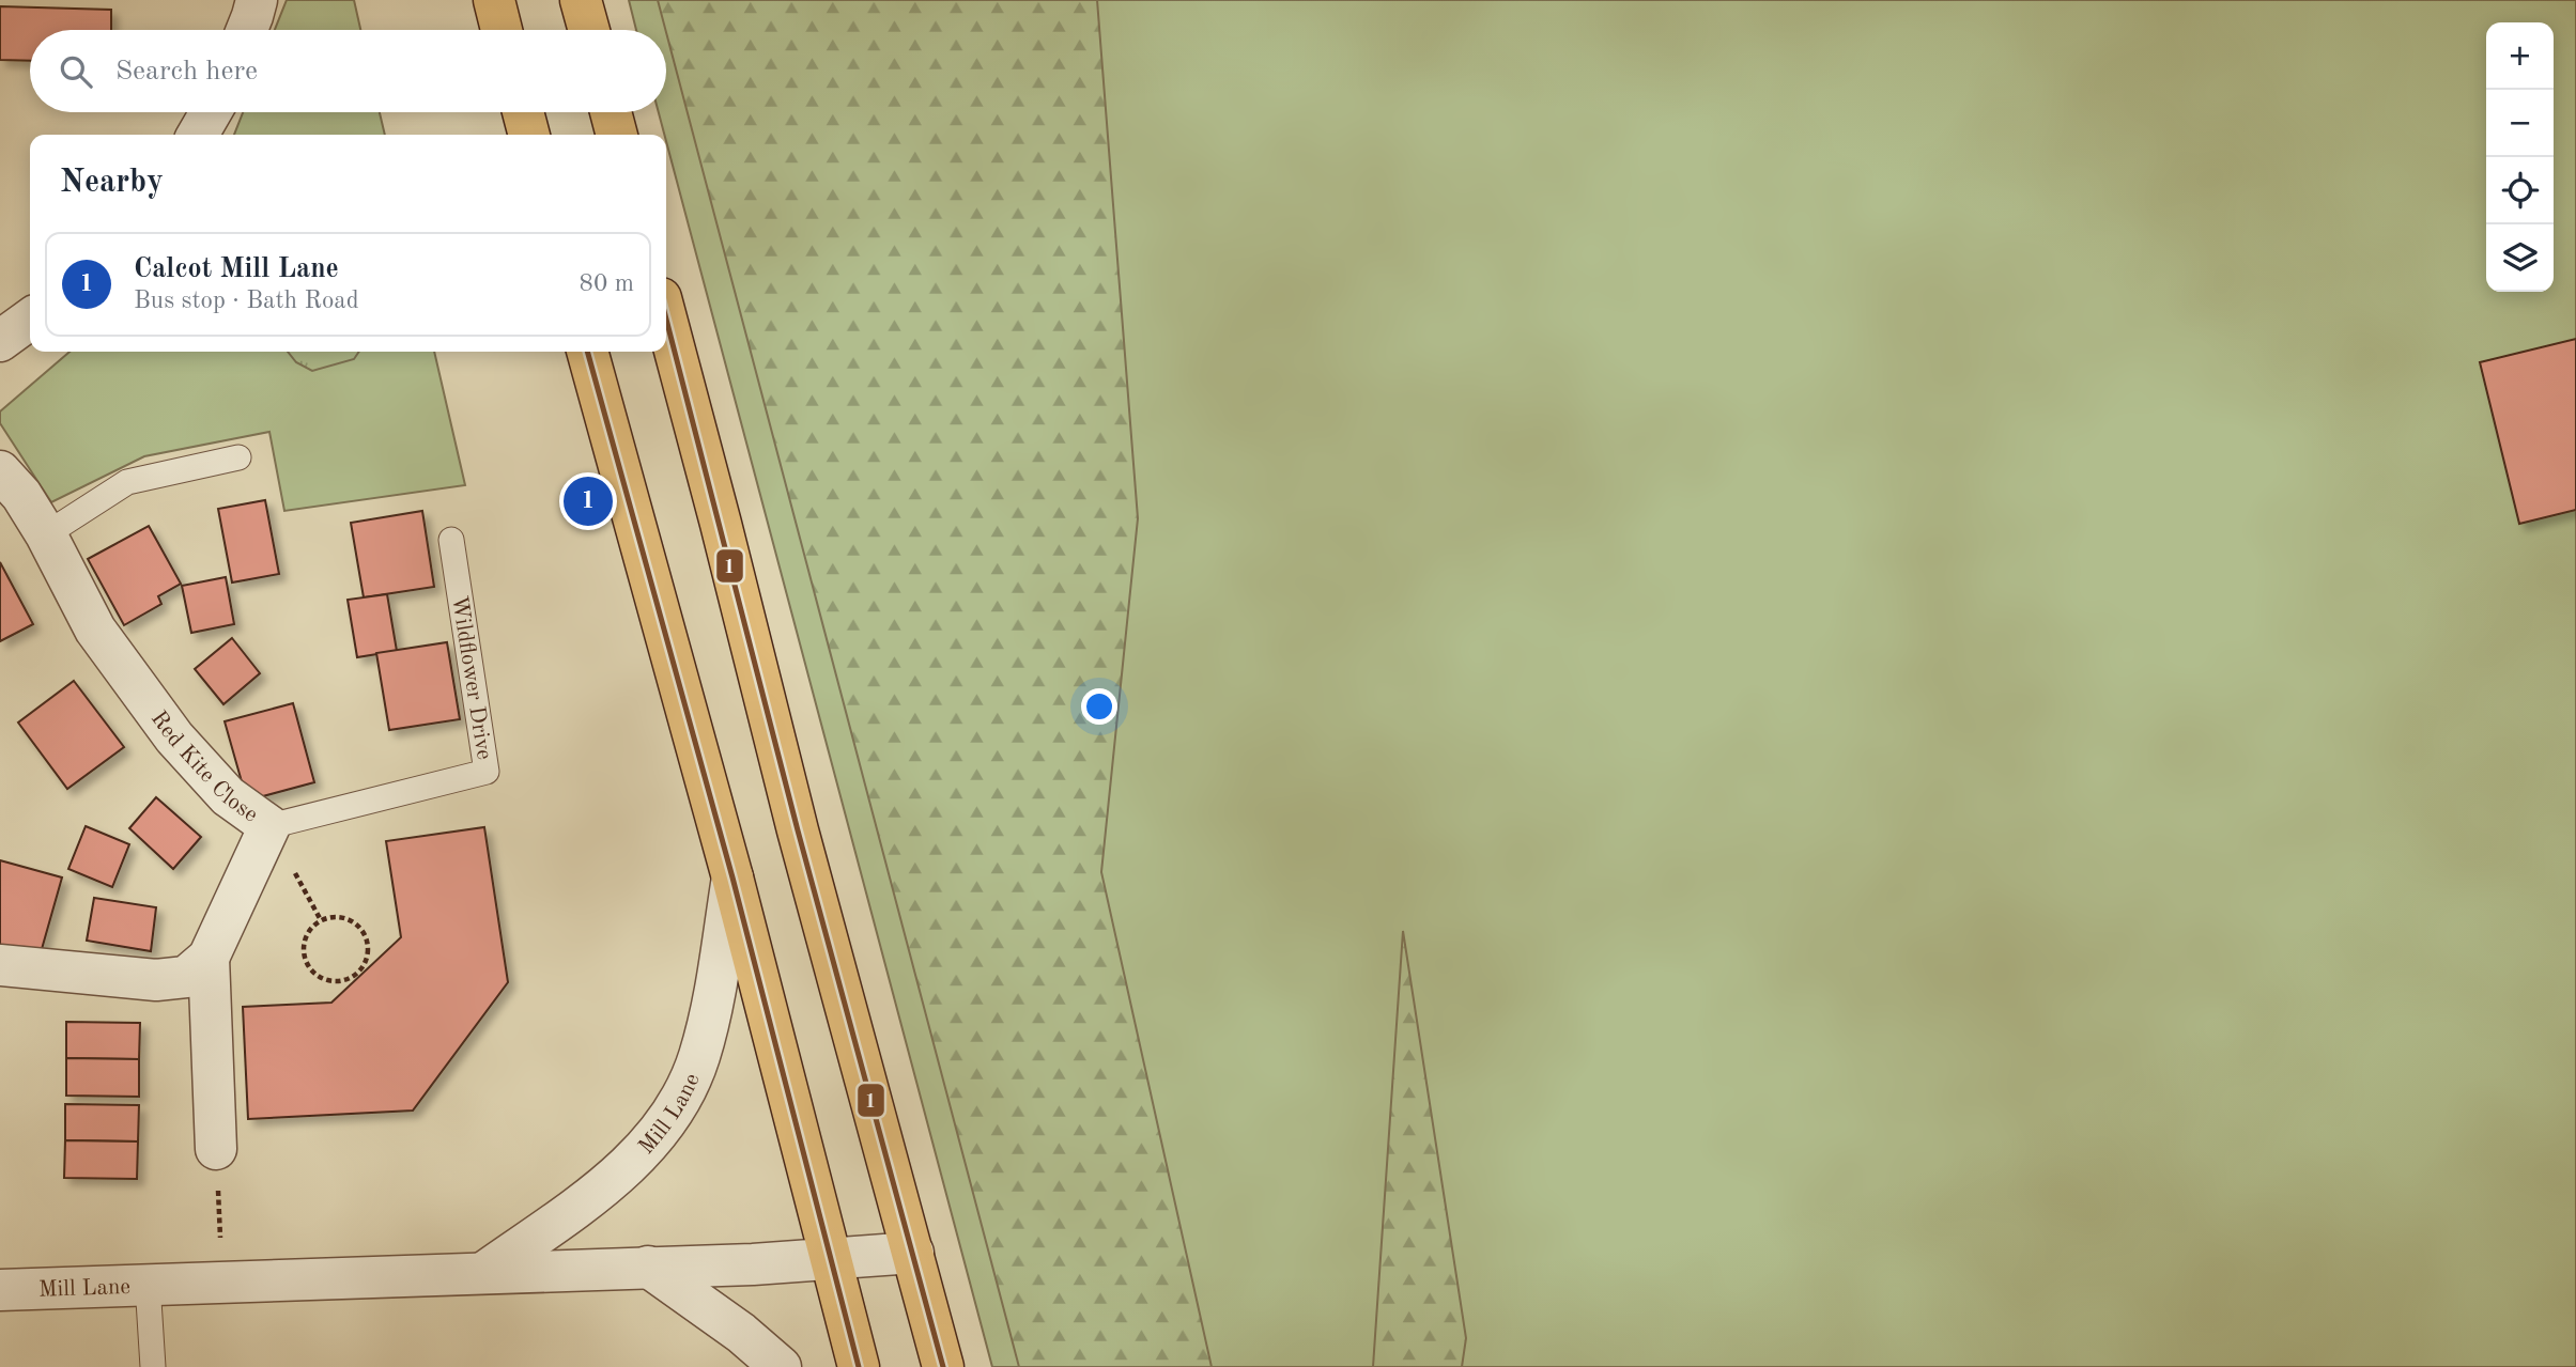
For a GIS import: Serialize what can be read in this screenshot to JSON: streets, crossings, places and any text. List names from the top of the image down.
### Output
{
  "streets": {
    "street": ["Red Kite Close", "Mill Lane"],
    "lane": ["Wildflower Drive"]
  },
  "crossings": [
    ["Wildflower Drive", "Red Kite Close"]
  ],
  "lines": ["transit line 1"],
  "page": {
    "map_buttons": ["+", "−"],
    "search": "Search here",
    "heading": "Nearby",
    "list": [
      {
        "mark": "1",
        "name": "Calcot Mill Lane",
        "note": "Bus stop · Bath Road",
        "value": "80 m"
      }
    ],
    "pins": "1"
  }
}
